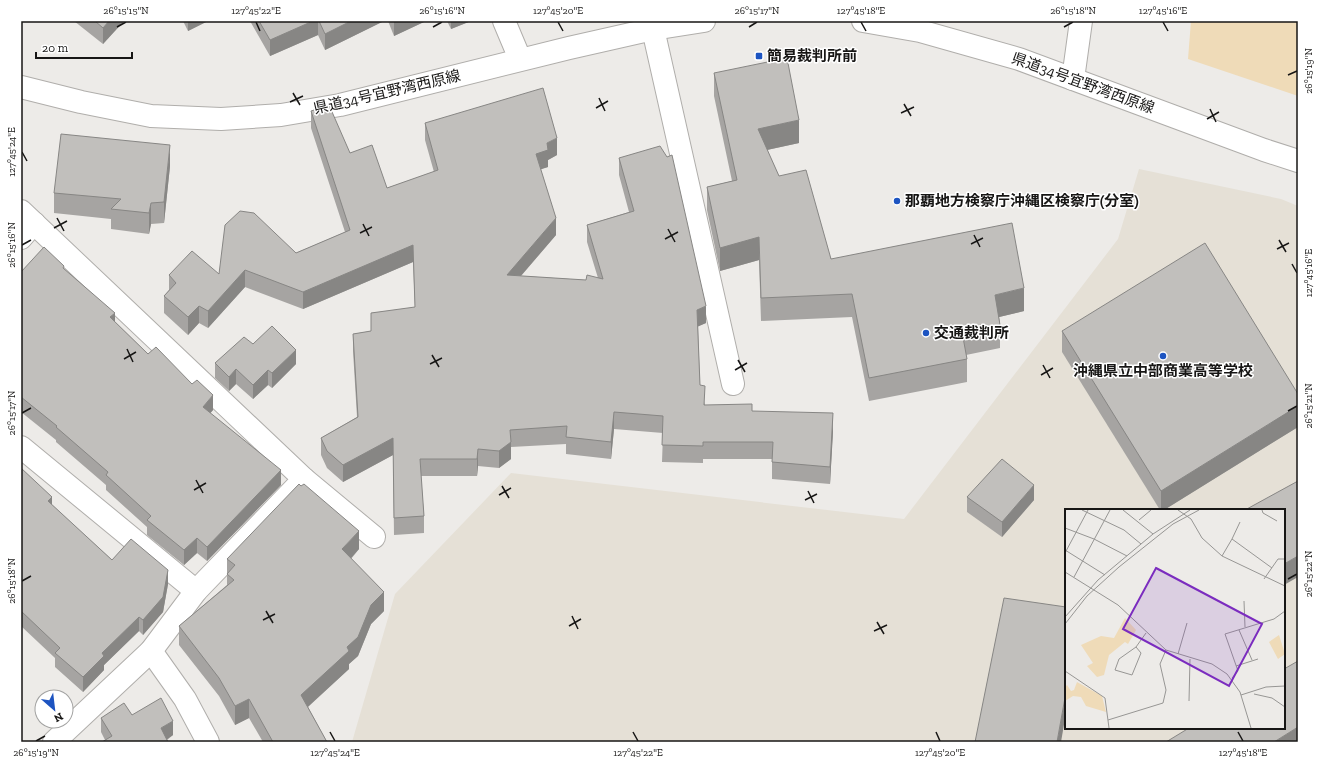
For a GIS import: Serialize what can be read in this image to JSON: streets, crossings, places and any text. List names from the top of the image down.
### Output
{
  "streets": {
    "street": ["県道34号宜野湾西原線"]
  },
  "places": {
    "transit": ["簡易裁判所前"],
    "other": ["那覇地方検察庁沖縄区検察庁(分室)", "交通裁判所", "沖縄県立中部商業高等学校"]
  },
  "scale_bar": "20 m",
  "north": "bottom right",
  "coordinates": [
    "26°15'15\"N",
    "127°45'22\"E",
    "26°15'16\"N",
    "127°45'20\"E",
    "26°15'17\"N",
    "127°45'18\"E",
    "26°15'18\"N",
    "127°45'16\"E",
    "26°15'19\"N",
    "127°45'24\"E",
    "26°15'21\"N",
    "26°15'22\"N"
  ]
}
